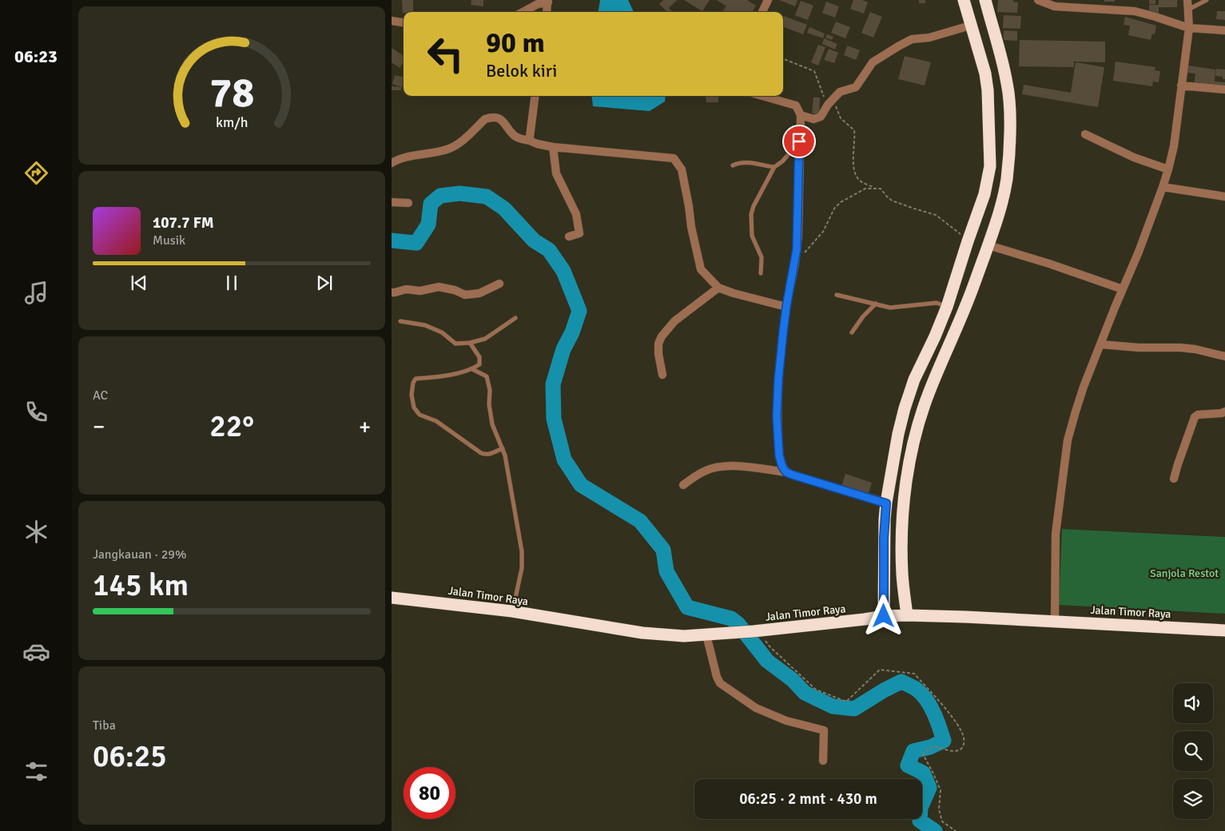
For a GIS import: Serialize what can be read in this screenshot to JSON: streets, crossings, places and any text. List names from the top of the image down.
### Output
{
  "streets": {
    "highway": ["Jalan Timor Raya"]
  },
  "parks": ["Sanjola Restot"],
  "page": {
    "tabs": "06:23",
    "turn": ["90 m", "Belok kiri"],
    "song": ["107.7 FM", "Musik"],
    "tile": [
      "AC",
      ["Jangkauan · 29%", "145 km"],
      ["Tiba", "06:25"]
    ],
    "heat": ["−", "22°", "+"],
    "limit": "80",
    "trip": "06:25 · 2 mnt · 430 m",
    "gauge": ["78", "km/h"]
  }
}
